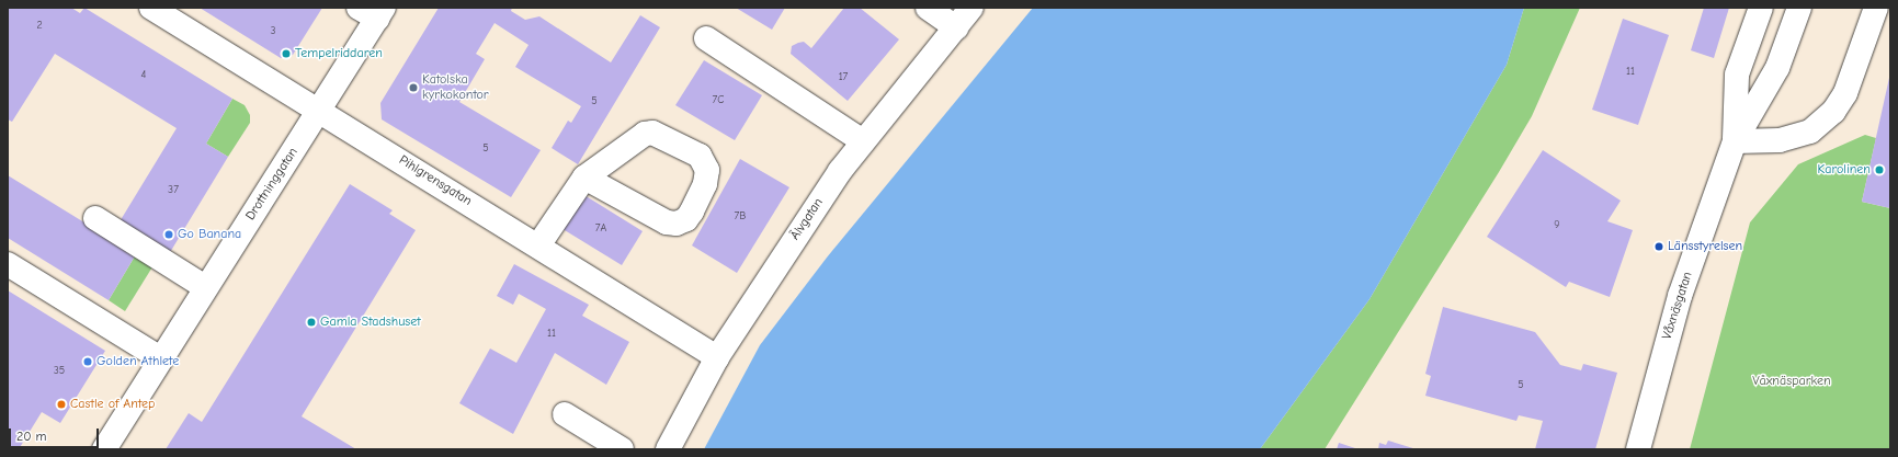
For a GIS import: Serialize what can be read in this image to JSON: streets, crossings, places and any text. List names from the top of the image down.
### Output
{
  "streets": {
    "street": [
      "Pihlgrensgatan",
      "Drottninggatan",
      "Älvgatan",
      "Våxnäsgatan"
    ]
  },
  "crossings": [
    ["Pihlgrensgatan", "Drottninggatan"],
    ["Pihlgrensgatan", "Älvgatan"]
  ],
  "parks": ["Våxnäsparken"],
  "places": [
    "Tempelriddaren",
    "Katolska kyrkokontor",
    "Karolinen",
    "Go Banana",
    "Länsstyrelsen",
    "Gamla Stadshuset",
    "Golden Athlete",
    "Castle of Antep"
  ],
  "house_numbers": [
    "2",
    "3",
    "11",
    "4",
    "17",
    "7C",
    "5",
    "5",
    "37",
    "7B",
    "9",
    "7A",
    "11",
    "35",
    "5"
  ],
  "scale_bar": "20 m"
}
